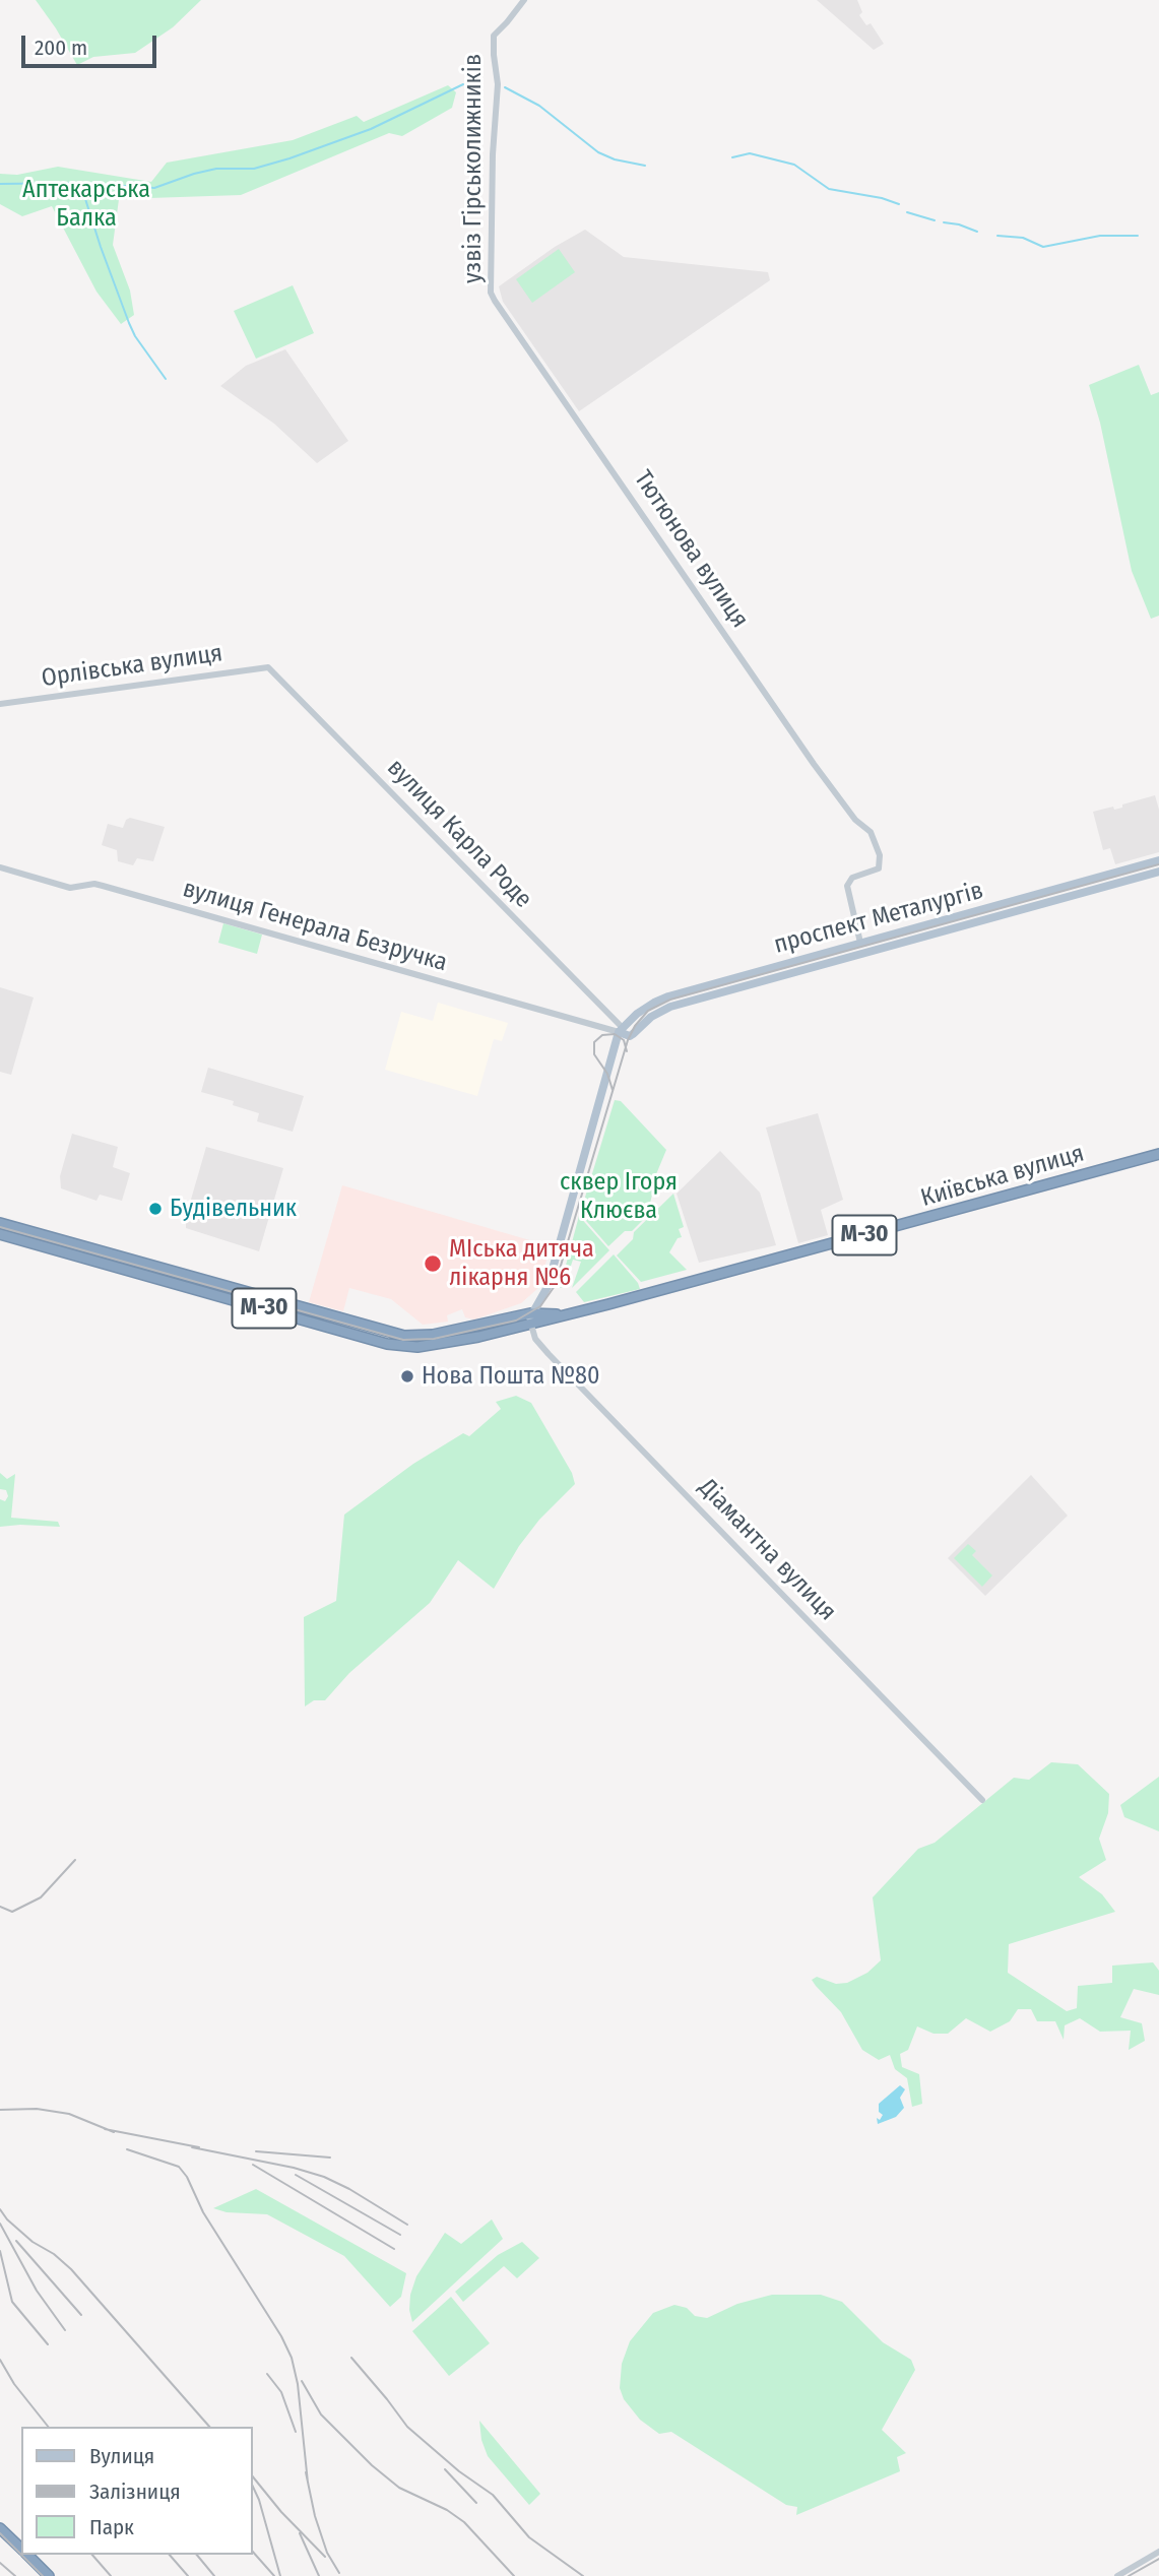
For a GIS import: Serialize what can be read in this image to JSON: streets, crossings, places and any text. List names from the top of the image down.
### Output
{
  "streets": {
    "highway": ["Київська вулиця", "М-30"],
    "main road": ["проспект Металургів"],
    "street": [
      "узвіз Гірськолижників",
      "Тютюнова вулиця",
      "Орлівська вулиця",
      "вулиця Карла Роде",
      "вулиця Генерала Безручка",
      "Діамантна вулиця"
    ]
  },
  "crossings": [
    ["узвіз Гірськолижників", "Тютюнова вулиця"],
    ["Тютюнова вулиця", "проспект Металургів"],
    ["Орлівська вулиця", "вулиця Карла Роде"],
    ["вулиця Карла Роде", "проспект Металургів"],
    ["вулиця Карла Роде", "вулиця Генерала Безручка"],
    ["проспект Металургів", "вулиця Генерала Безручка"],
    ["Київська вулиця", "М-30"],
    ["Київська вулиця", "Діамантна вулиця"],
    ["М-30", "Діамантна вулиця"]
  ],
  "parks": ["Аптекарська Балка", "сквер Ігоря Клюєва"],
  "places": ["Будівельник", "МІська дитяча лікарня №6", "Нова Пошта №80"],
  "legend": ["Вулиця", "Залізниця", "Парк"],
  "scale_bar": "200 m"
}
